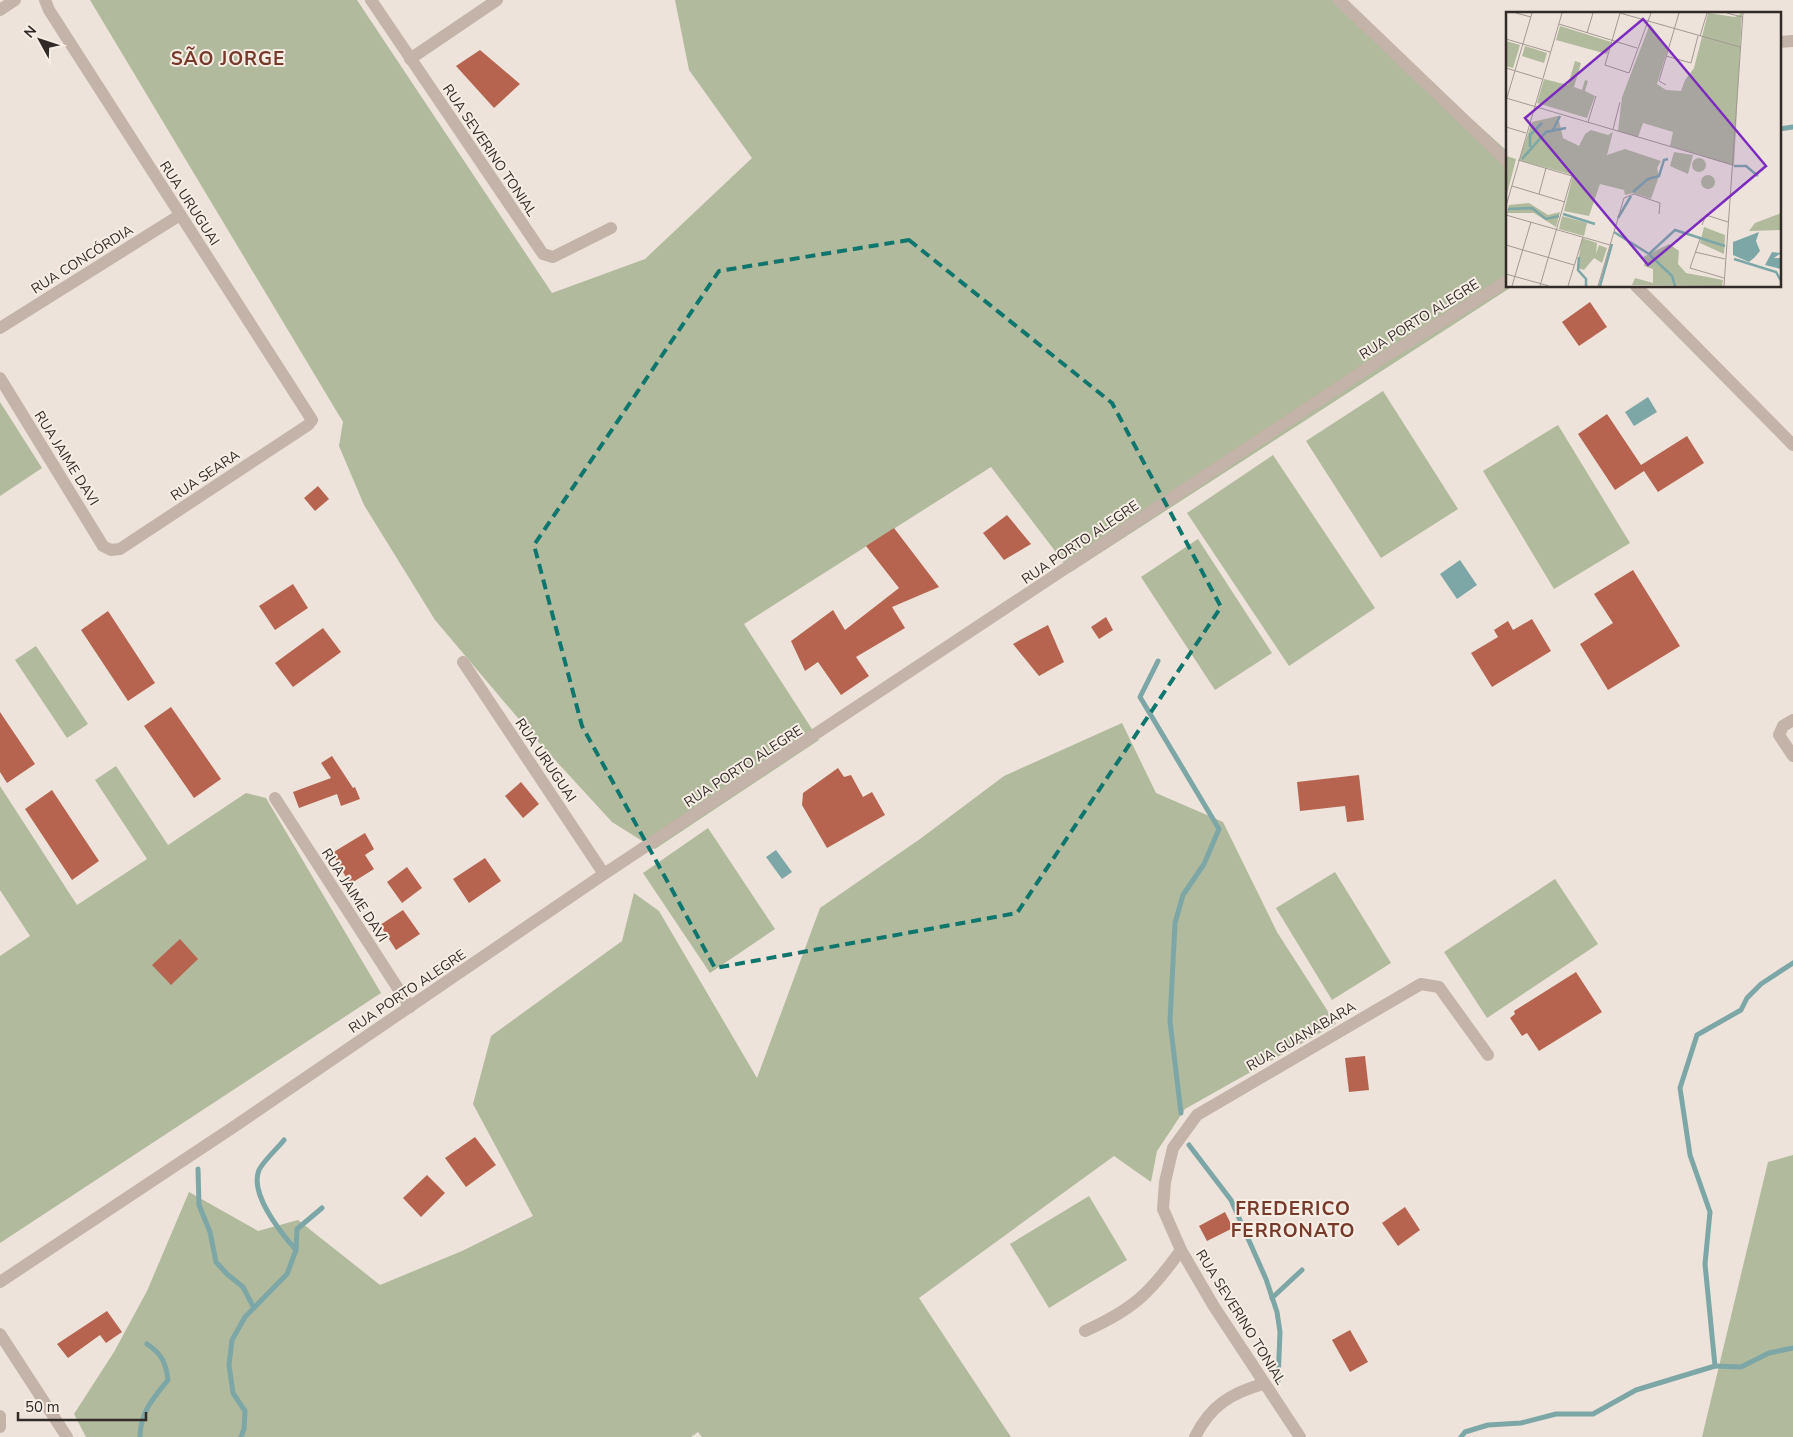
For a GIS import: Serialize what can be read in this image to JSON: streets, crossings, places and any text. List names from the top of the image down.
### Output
{
  "streets": {
    "street": [
      "RUA SEVERINO TONIAL",
      "RUA URUGUAI",
      "RUA CONCÓRDIA",
      "RUA PORTO ALEGRE",
      "RUA JAIME DAVI",
      "RUA SEARA",
      "RUA GUANABARA"
    ]
  },
  "crossings": [
    ["RUA SEVERINO TONIAL", "RUA GUANABARA"],
    ["RUA URUGUAI", "RUA CONCÓRDIA"],
    ["RUA URUGUAI", "RUA PORTO ALEGRE"],
    ["RUA URUGUAI", "RUA SEARA"],
    ["RUA PORTO ALEGRE", "RUA JAIME DAVI"],
    ["RUA JAIME DAVI", "RUA SEARA"]
  ],
  "districts": ["SÃO JORGE", "FREDERICO FERRONATO"],
  "scale_bar": "50 m",
  "north": "top left"
}
